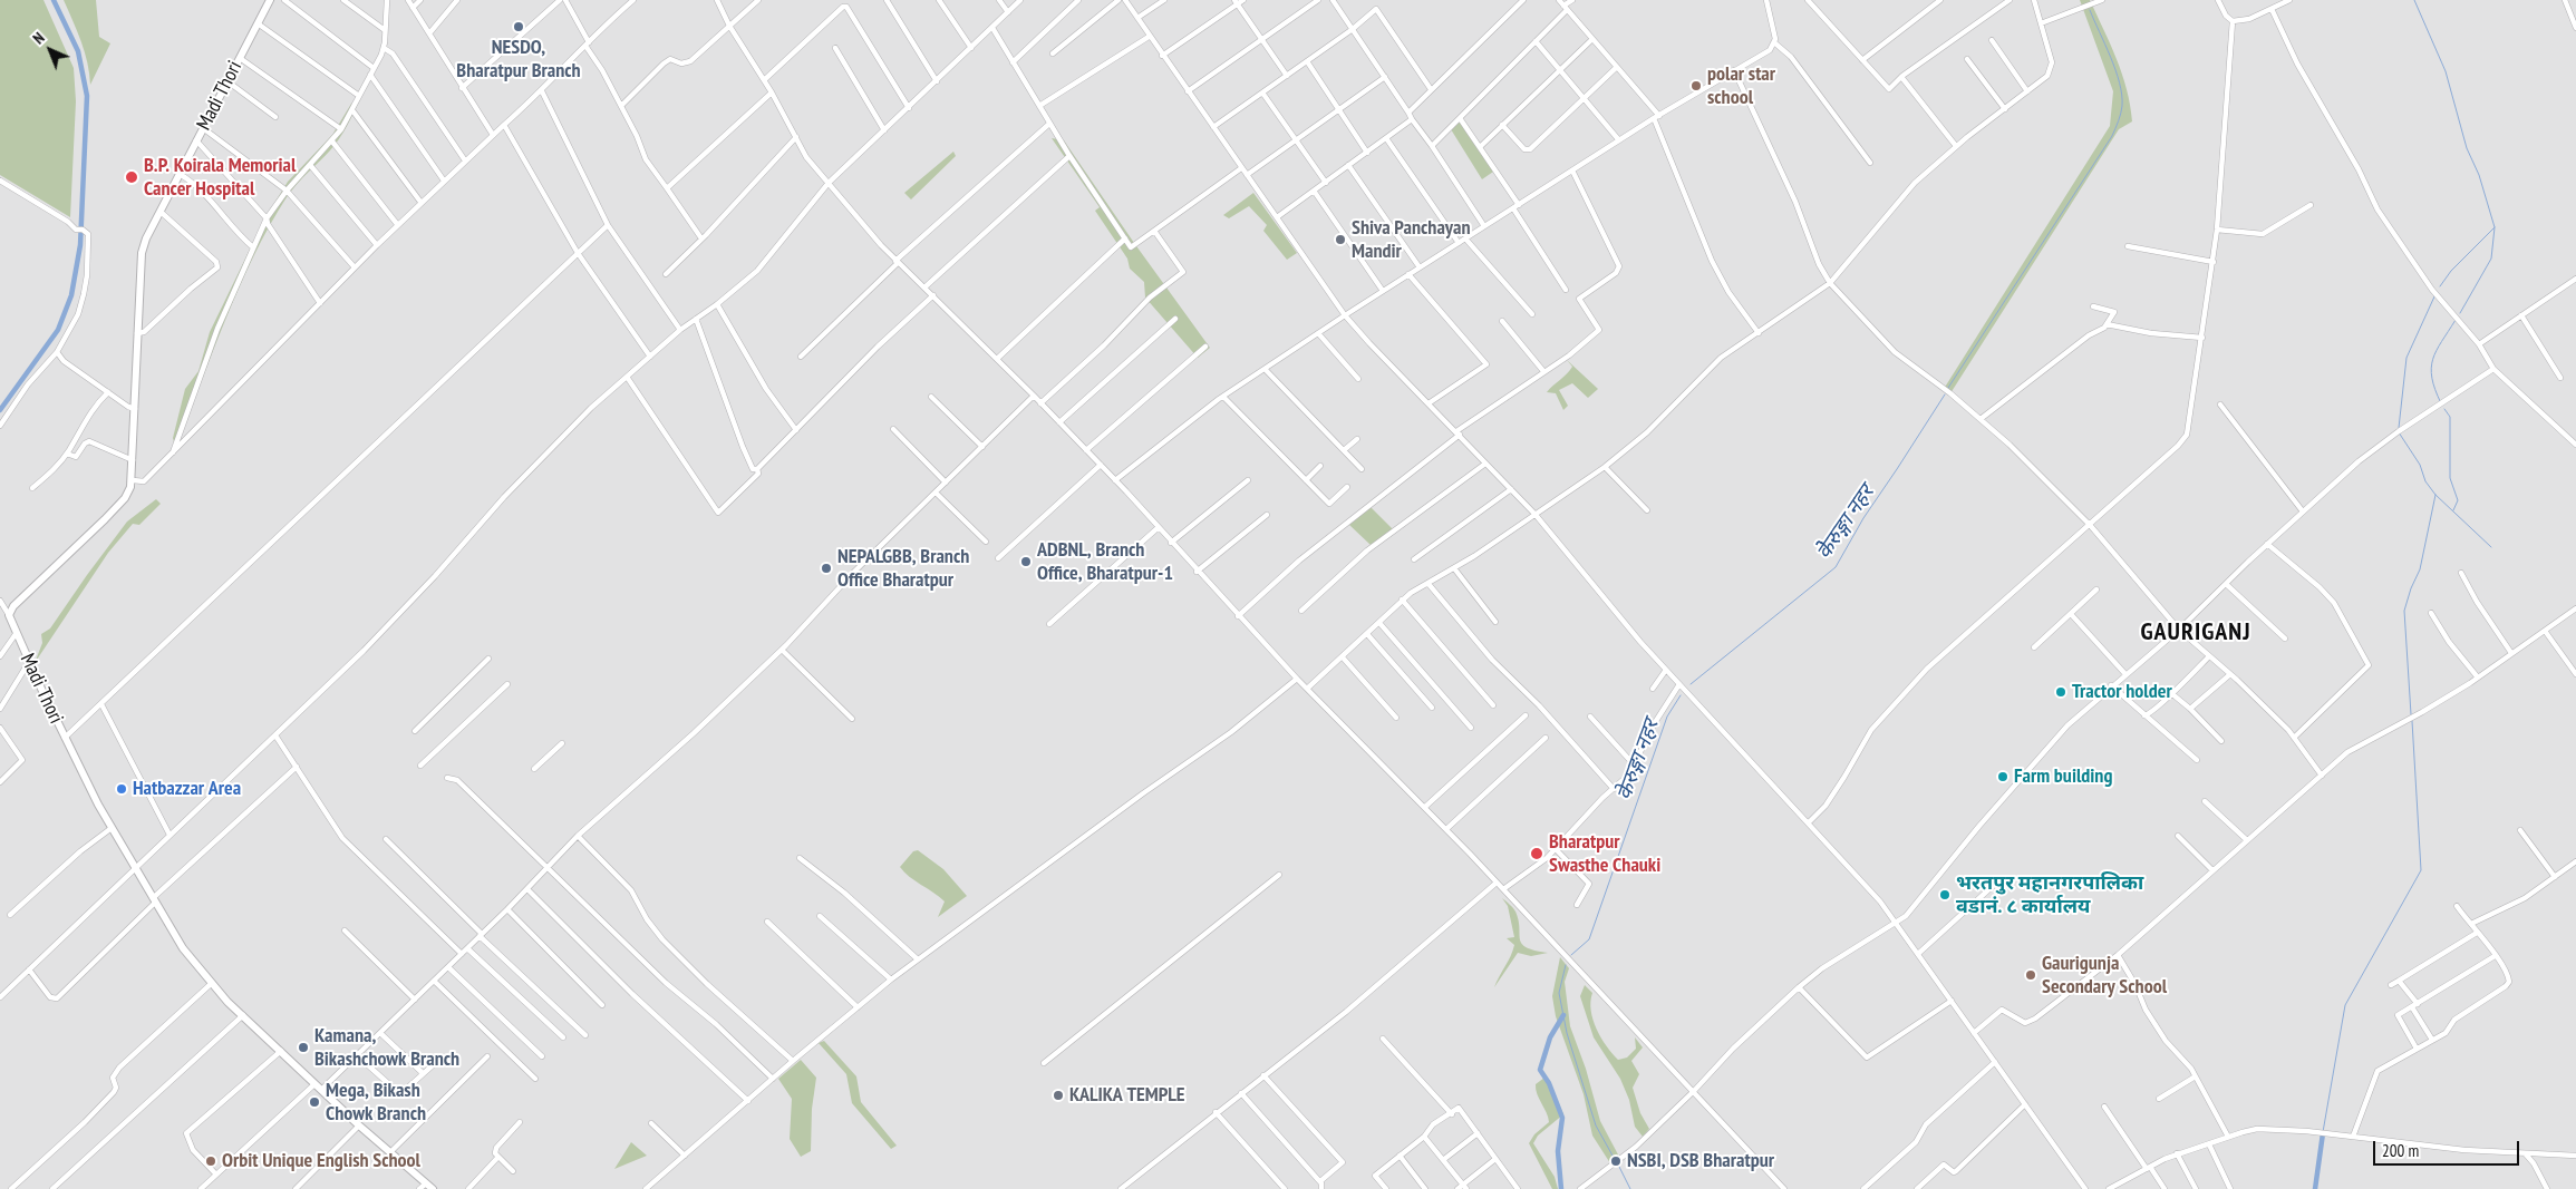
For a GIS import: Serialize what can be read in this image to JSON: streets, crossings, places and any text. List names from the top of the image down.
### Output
{
  "streets": {
    "main road": ["Madi Thori"]
  },
  "districts": ["GAURIGANJ"],
  "water": ["केेरुङ्गा नहर", "केरुङ्गा नहर"],
  "places": [
    "NESDO, Bharatpur Branch",
    "polar star school",
    "B.P. Koirala Memorial Cancer Hospital",
    "Shiva Panchayan Mandir",
    "ADBNL, Branch Office, Bharatpur-1",
    "NEPALGBB, Branch Office Bharatpur",
    "Tractor holder",
    "Farm building",
    "Hatbazzar Area",
    "Bharatpur Swasthe Chauki",
    "भरतपुर महानगरपालिका वडानं. ८ कार्यालय",
    "Gaurigunja Secondary School",
    "Kamana, Bikashchowk Branch",
    "KALIKA TEMPLE",
    "Mega, Bikash Chowk Branch",
    "Orbit Unique English School",
    "NSBI, DSB Bharatpur"
  ],
  "scale_bar": "200 m",
  "north": "top left"
}
